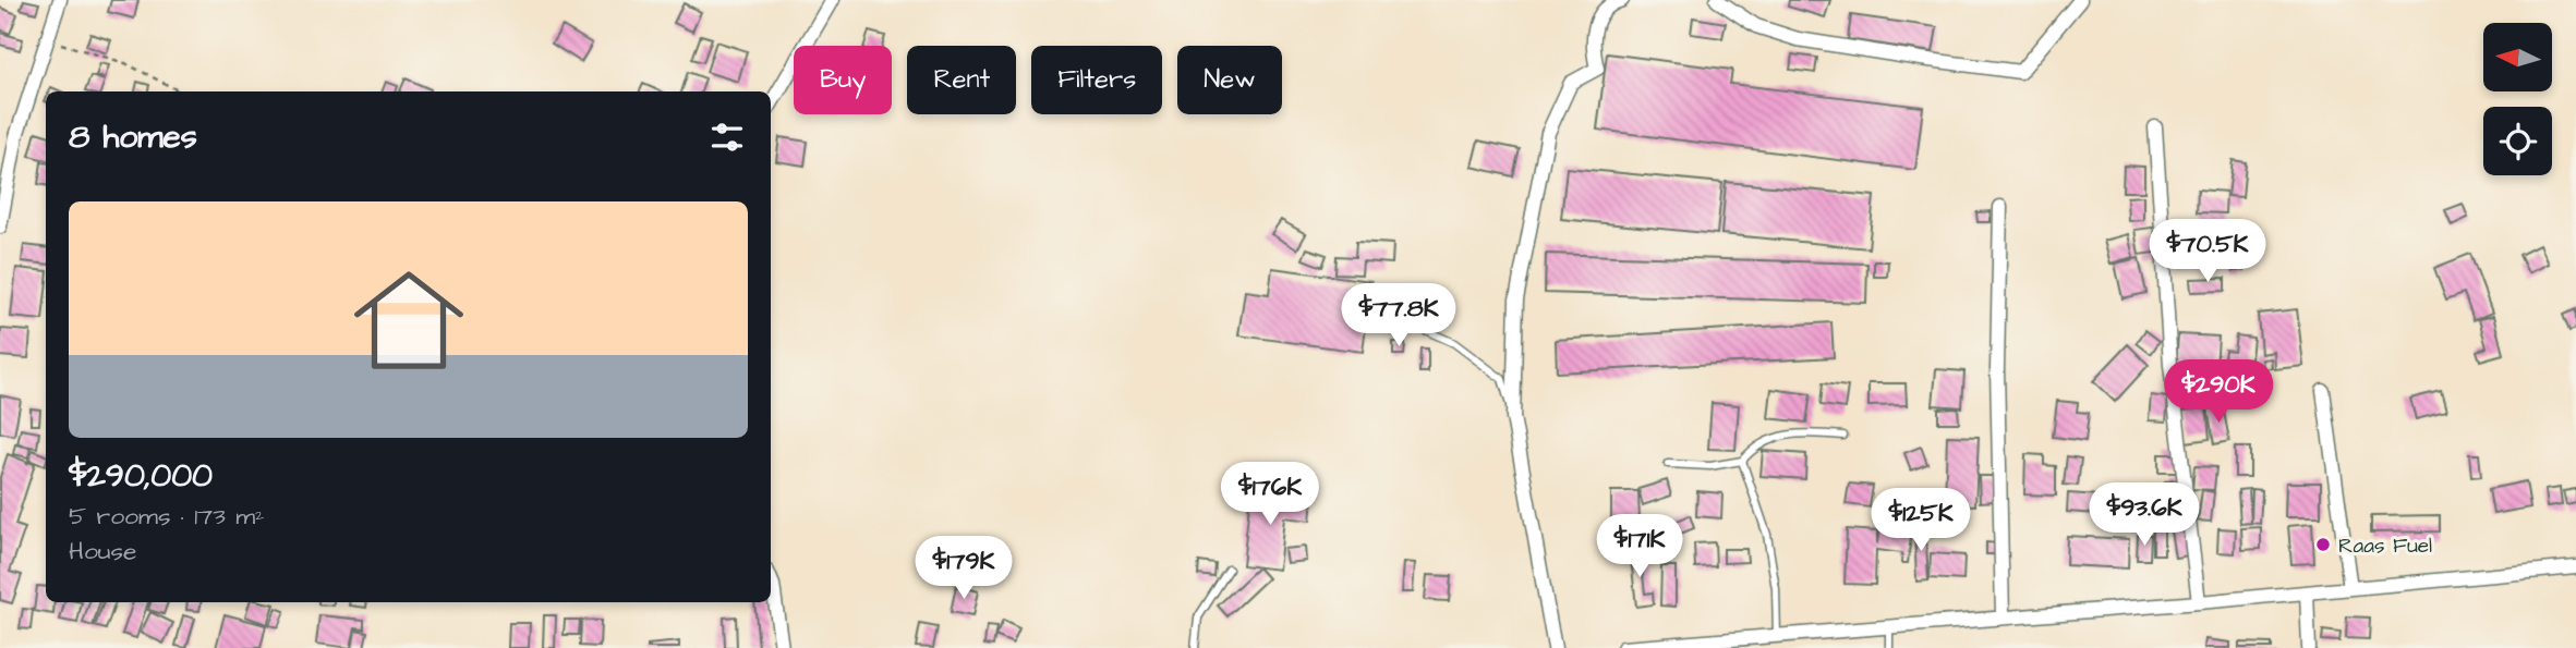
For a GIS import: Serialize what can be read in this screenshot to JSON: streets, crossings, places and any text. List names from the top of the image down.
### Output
{
  "places": ["Raas Fuel"],
  "north": "left",
  "page": {
    "chip": [
      "Buy",
      "Rent",
      "Filters",
      "New"
    ],
    "heading": "8 homes",
    "list": [
      {
        "name": "$290,000",
        "note": "5 rooms · 173 m² · House"
      }
    ],
    "price": [
      "$70.5K",
      "$77.8K",
      "$290K",
      "$176K",
      "$93.6K",
      "$125K",
      "$171K",
      "$179K"
    ]
  }
}
